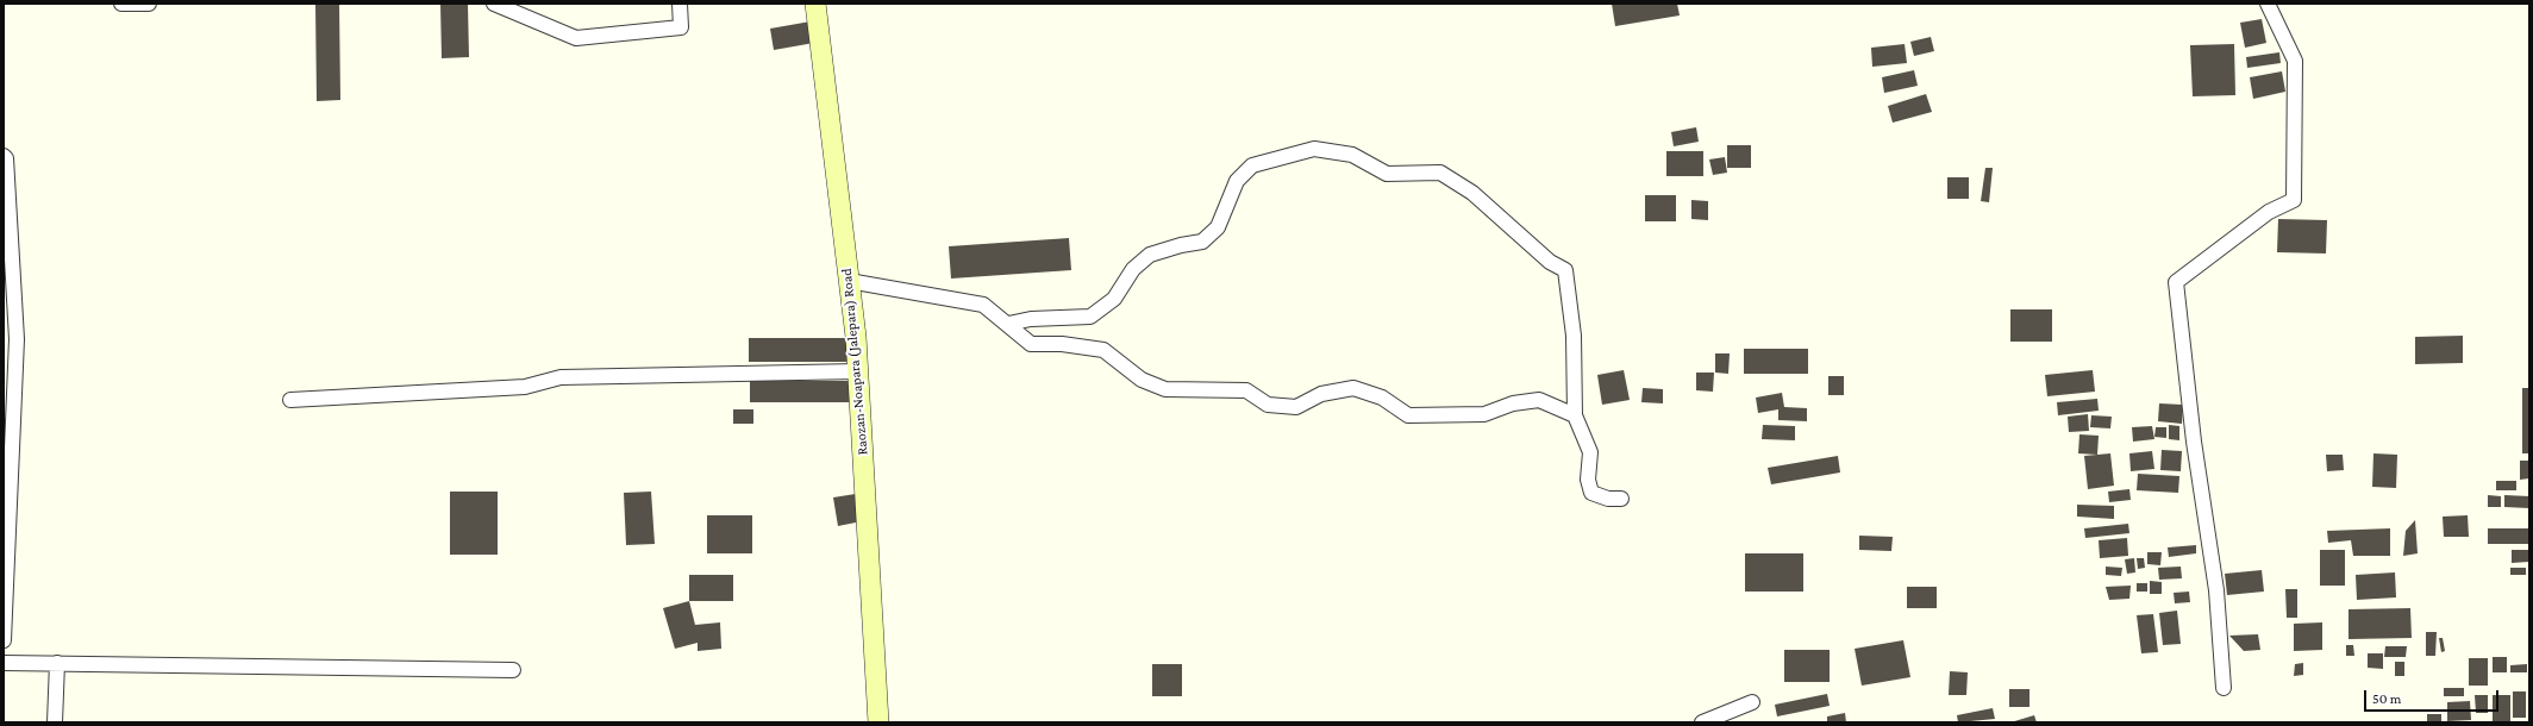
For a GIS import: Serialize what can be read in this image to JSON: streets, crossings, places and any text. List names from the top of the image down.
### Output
{
  "streets": {
    "main road": ["Raozan-Noapara (Jalepara) Road"]
  },
  "scale_bar": "50 m"
}
